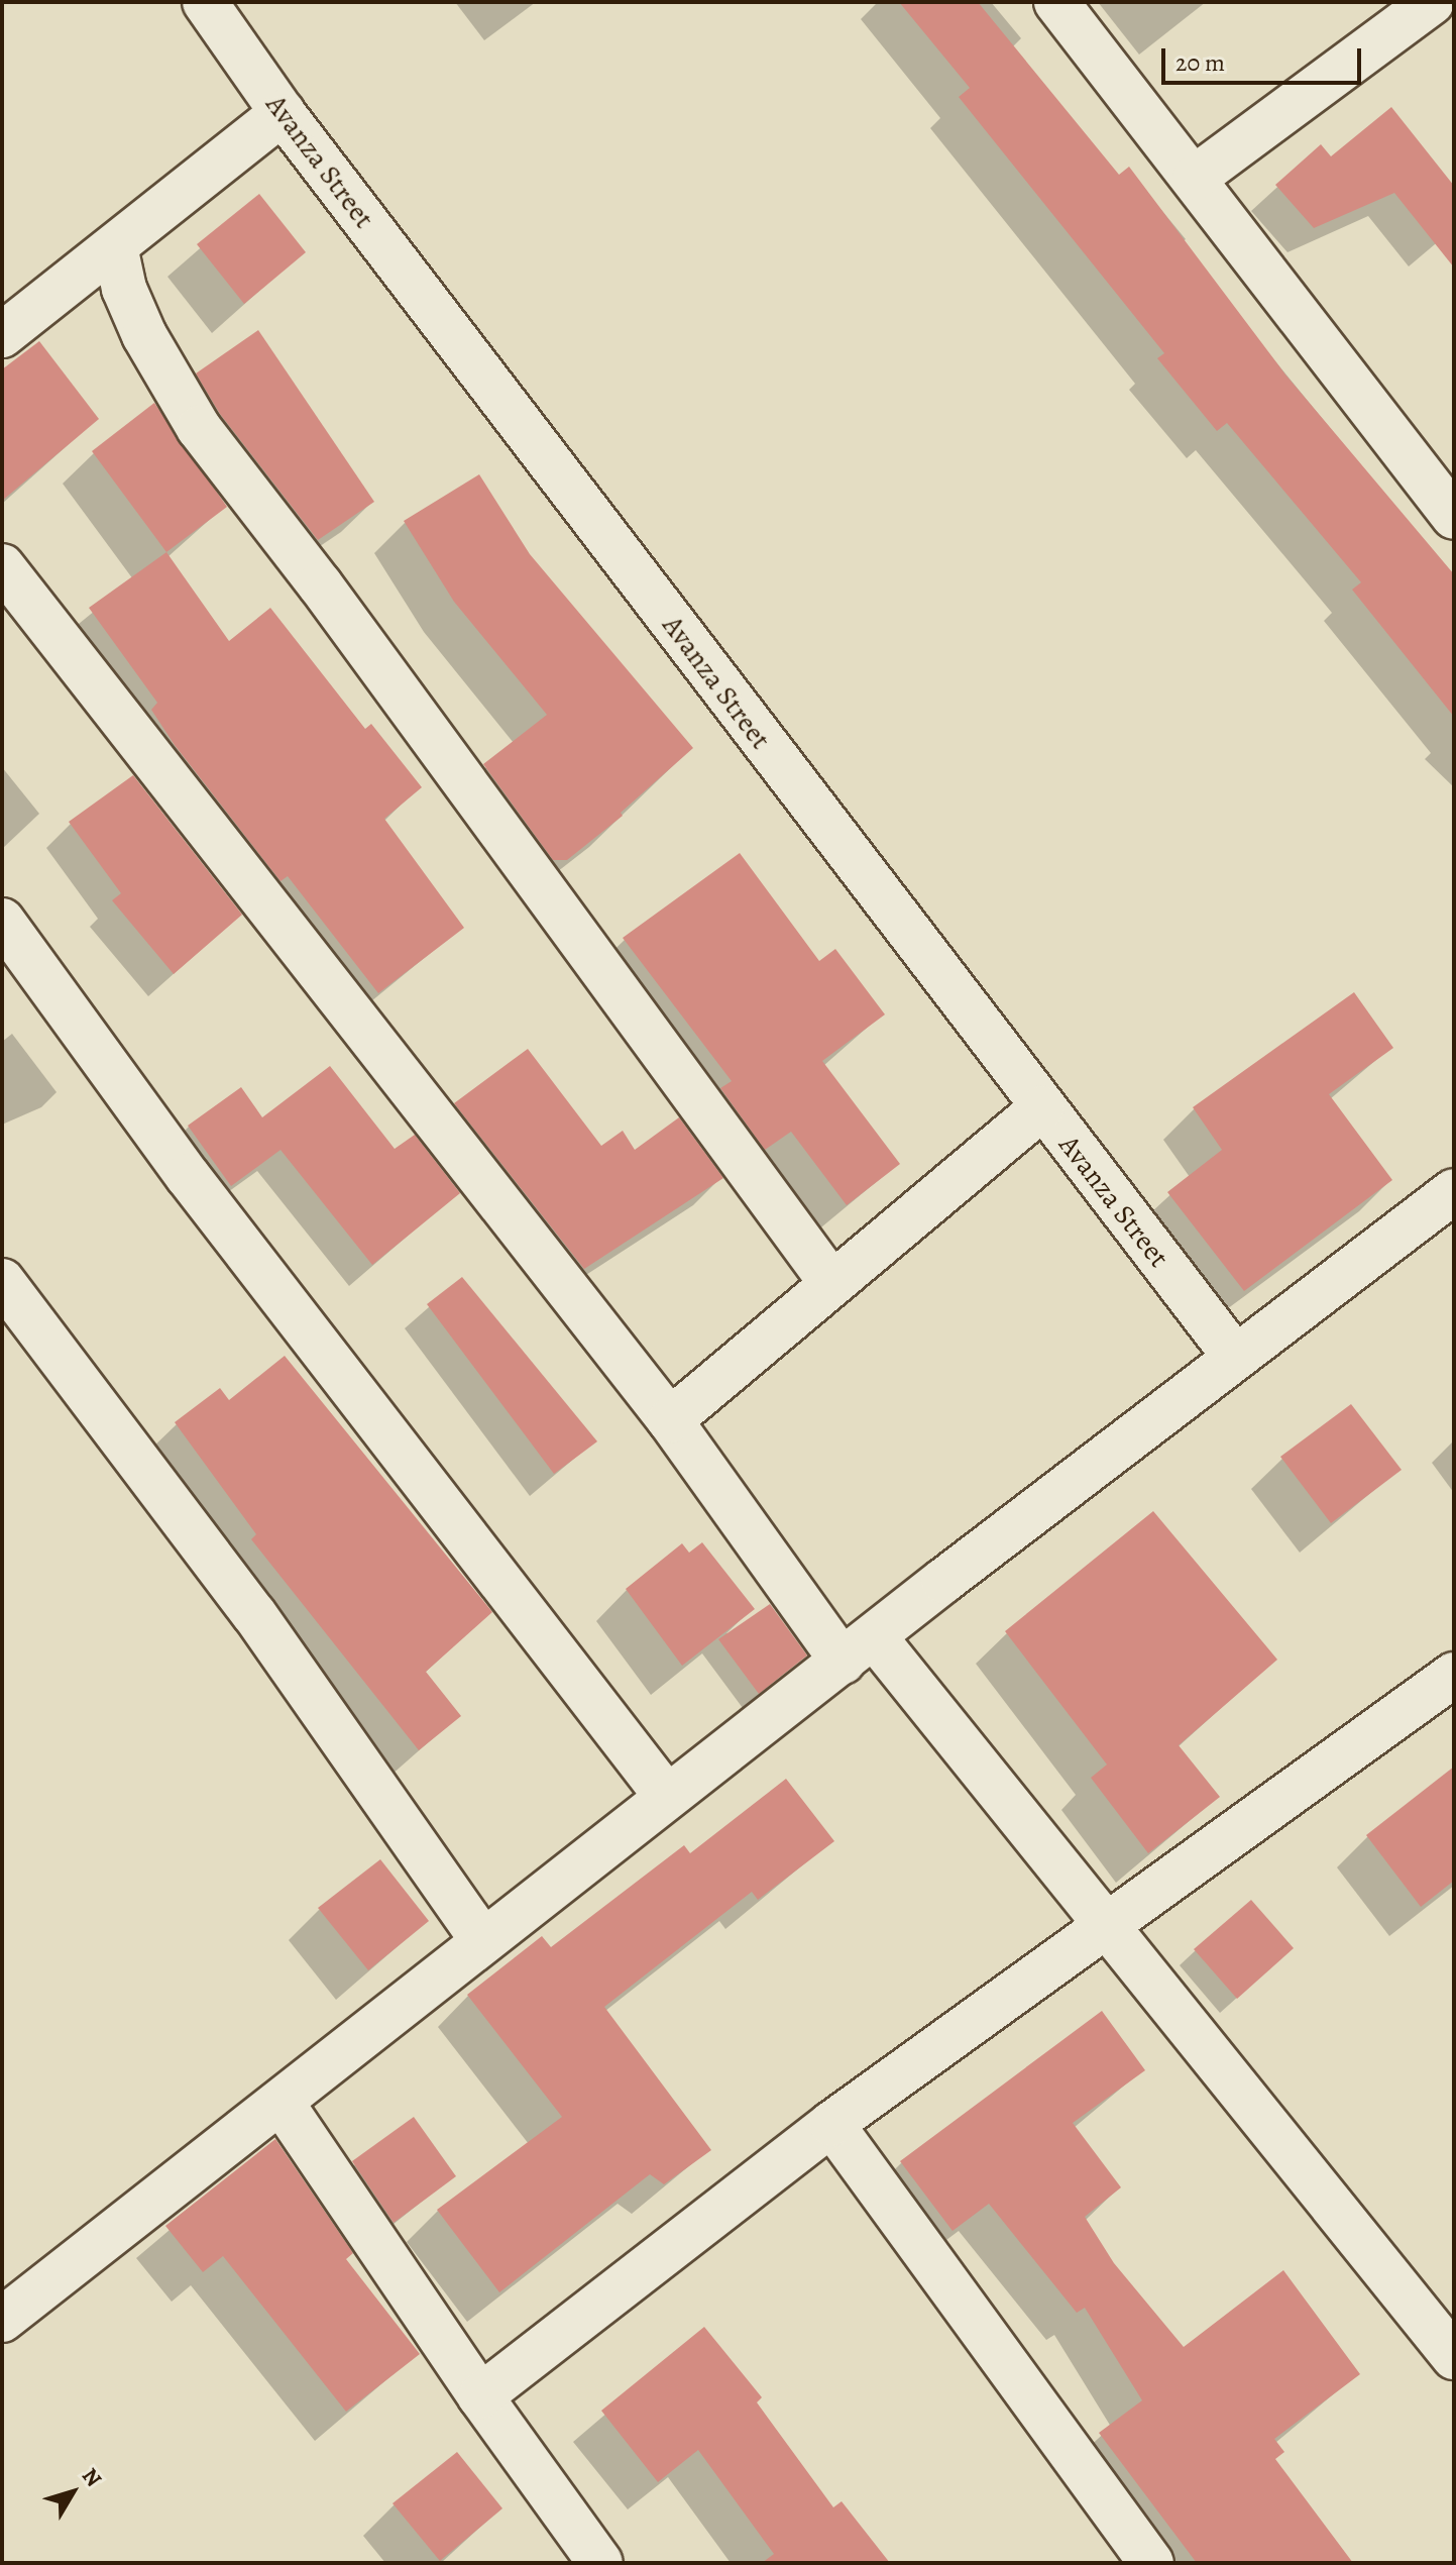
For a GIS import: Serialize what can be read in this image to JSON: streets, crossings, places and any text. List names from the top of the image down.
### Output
{
  "streets": {
    "street": ["Avanza Street"]
  },
  "scale_bar": "20 m",
  "north": "top right"
}
